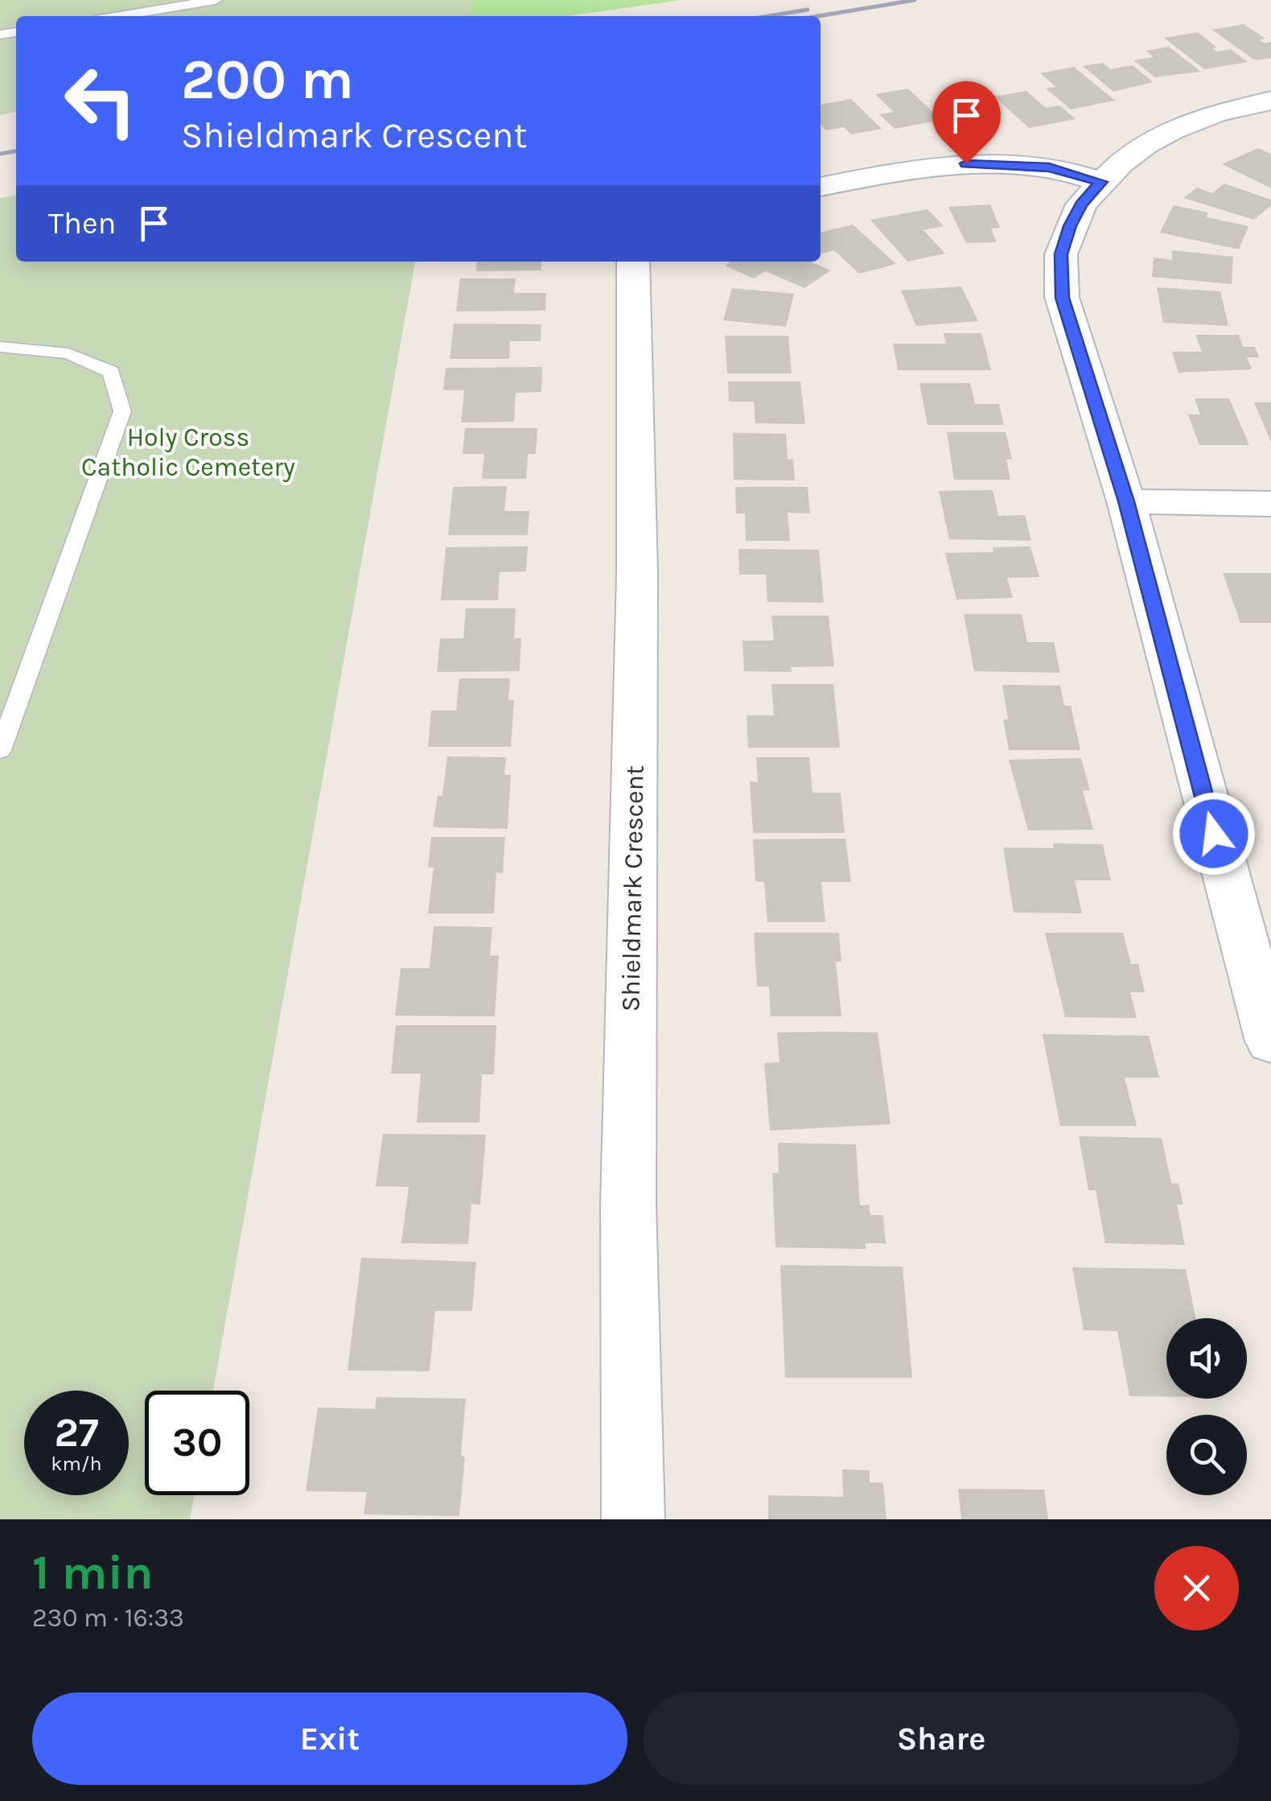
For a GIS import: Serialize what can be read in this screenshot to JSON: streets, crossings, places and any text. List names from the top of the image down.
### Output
{
  "streets": {
    "street": ["Shieldmark Crescent"]
  },
  "parks": ["Holy Cross Catholic Cemetery"],
  "page": {
    "turn": ["200 m", "Shieldmark Crescent"],
    "then": "Then",
    "speed": "27 km/h",
    "limit": "30",
    "heading": ["1 min", "230 m · 16:33"],
    "buttons": ["Exit", "Share"]
  }
}
